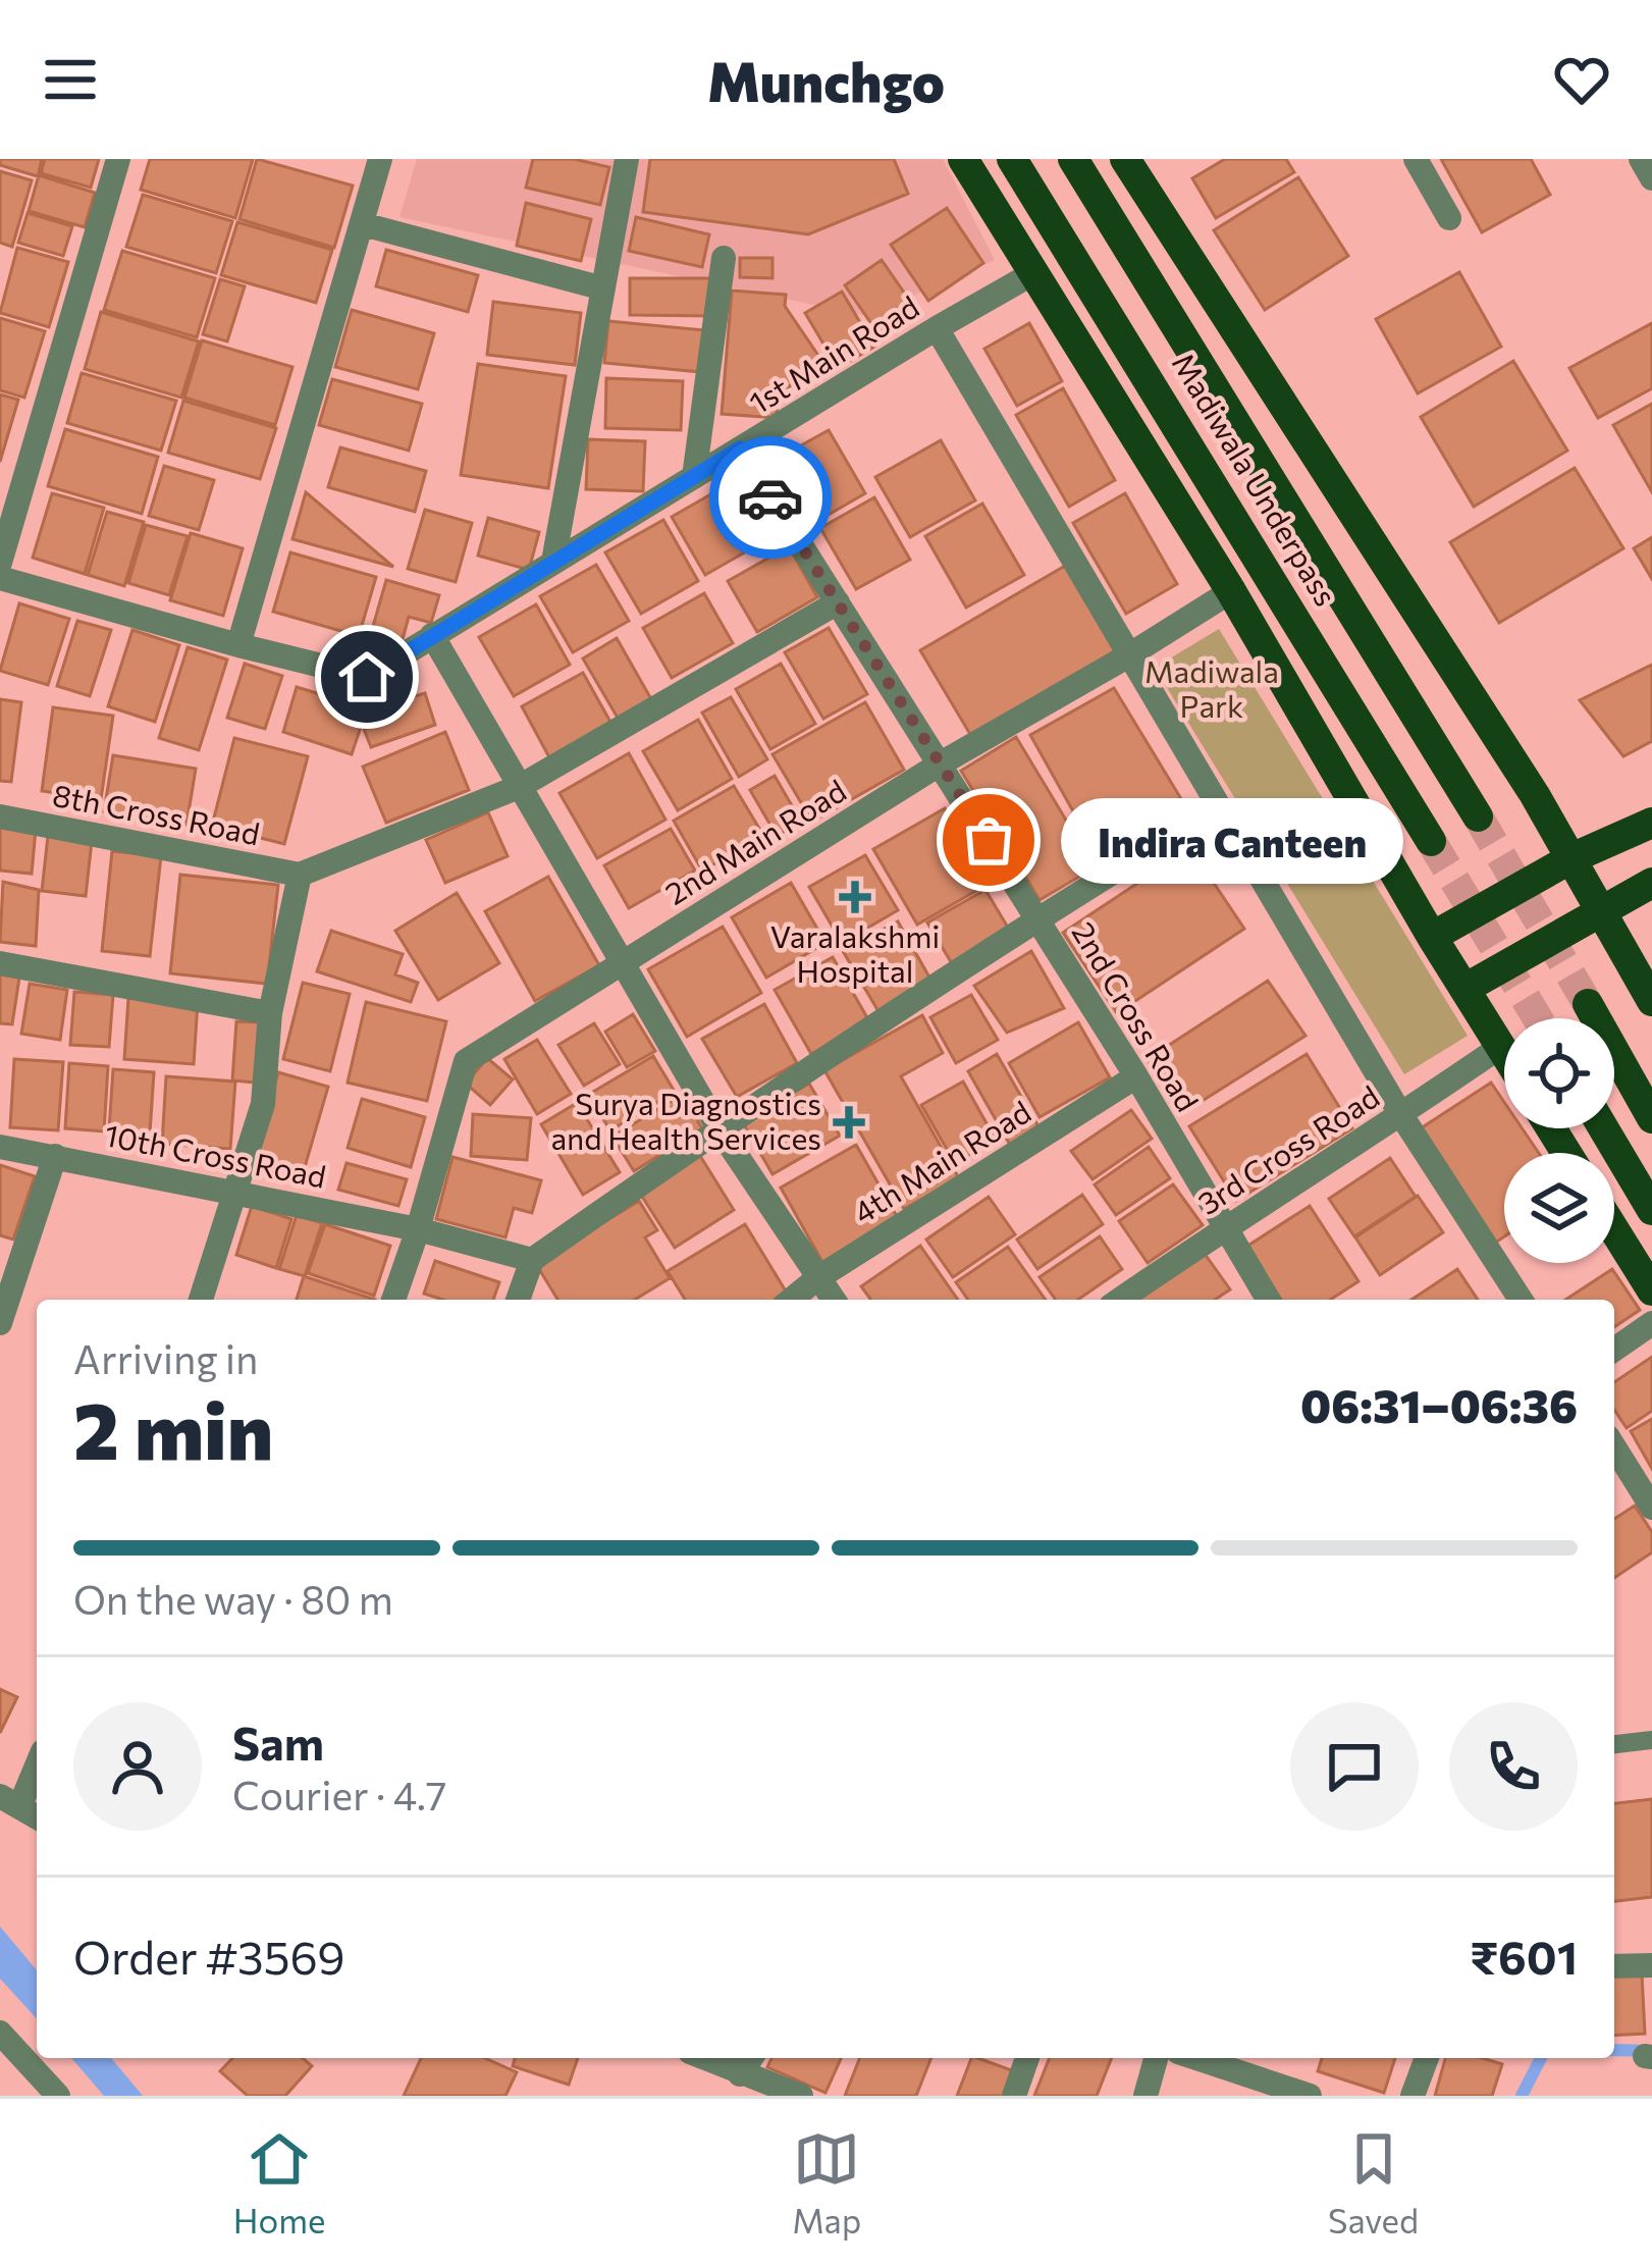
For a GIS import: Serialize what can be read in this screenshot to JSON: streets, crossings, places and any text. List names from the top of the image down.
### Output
{
  "streets": {
    "main road": ["Madiwala Underpass"],
    "street": [
      "1st Main Road",
      "8th Cross Road",
      "2nd Main Road",
      "2nd Cross Road",
      "3rd Cross Road",
      "10th Cross Road",
      "4th Main Road"
    ]
  },
  "crossings": [
    ["1st Main Road", "2nd Cross Road"],
    ["2nd Main Road", "2nd Cross Road"],
    ["2nd Main Road", "10th Cross Road"],
    ["2nd Cross Road", "3rd Cross Road"],
    ["2nd Cross Road", "4th Main Road"]
  ],
  "parks": ["Madiwala Park"],
  "places": {
    "other": ["Indira Canteen"],
    "health": ["Varalakshmi Hospital", "Surya Diagnostics and Health Services"]
  },
  "page": {
    "header": "Munchgo",
    "bubble": "Indira Canteen",
    "heading": ["2 min", "Arriving in", "06:31–06:36"],
    "panel": [
      "Sam",
      "Courier · 4.7",
      "Order #3569",
      "₹601"
    ],
    "bar": "On the way · 80 m",
    "tabs": ["Home", "Map", "Saved"]
  }
}
